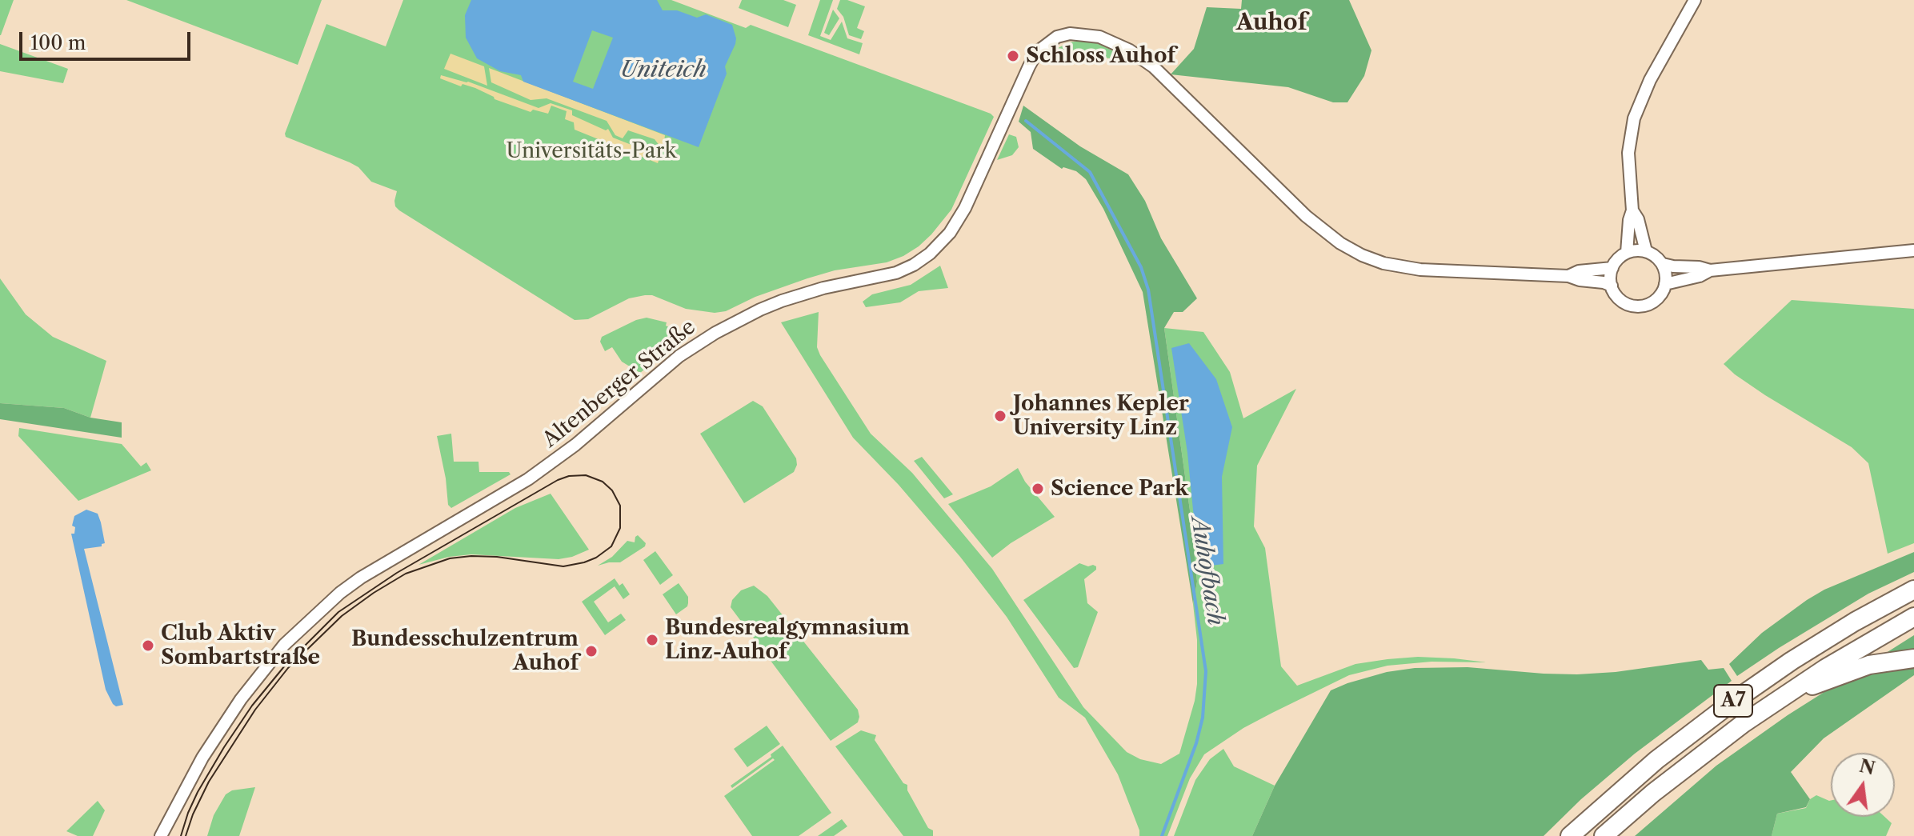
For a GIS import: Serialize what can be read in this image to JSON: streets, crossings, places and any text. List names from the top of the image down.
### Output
{
  "streets": {
    "highway": ["A7"],
    "street": ["Altenberger Straße"]
  },
  "districts": ["Auhof"],
  "water": ["Uniteich", "Auhofbach"],
  "parks": ["Universitäts-Park"],
  "places": [
    "Schloss Auhof",
    "Johannes Kepler University Linz",
    "Science Park",
    "Bundesrealgymnasium Linz-Auhof",
    "Club Aktiv Sombartstraße",
    "Bundesschulzentrum Auhof"
  ],
  "scale_bar": "100 m",
  "north": "top"
}
